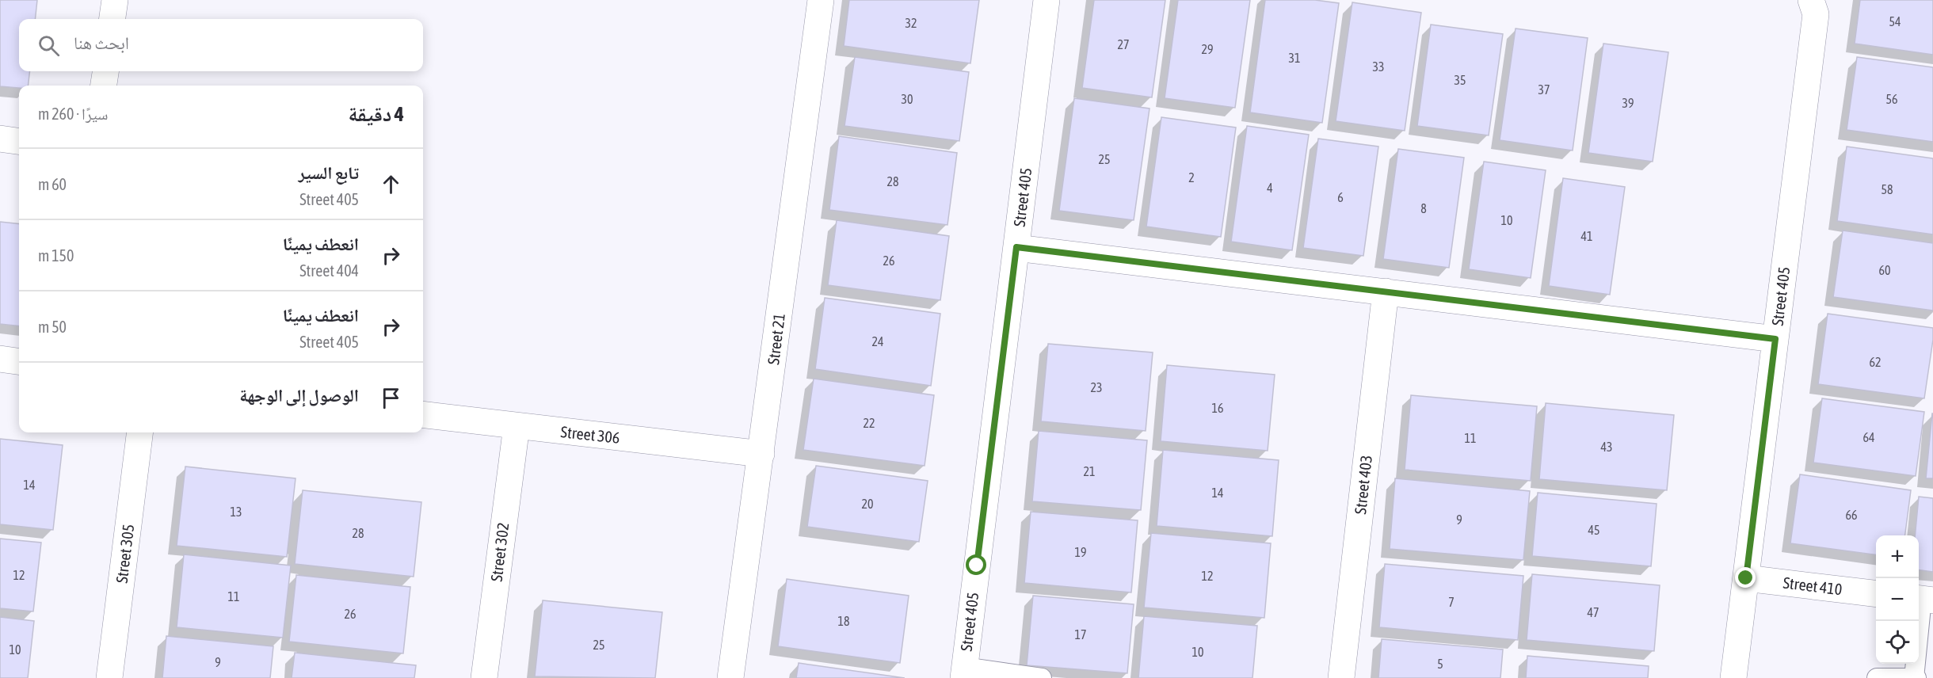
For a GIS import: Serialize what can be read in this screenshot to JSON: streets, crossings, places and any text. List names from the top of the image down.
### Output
{
  "streets": {
    "street": [
      "Street 405",
      "Street 21",
      "Street 306",
      "Street 403",
      "Street 302",
      "Street 305",
      "Street 410"
    ]
  },
  "crossings": [
    ["Street 405", "Street 410"],
    ["Street 21", "Street 306"],
    ["Street 306", "Street 302"]
  ],
  "house_numbers": [
    "54",
    "32",
    "27",
    "29",
    "31",
    "33",
    "35",
    "37",
    "30",
    "56",
    "39",
    "25",
    "2",
    "28",
    "4",
    "58",
    "6",
    "8",
    "10",
    "41",
    "26",
    "60",
    "24",
    "62",
    "23",
    "16",
    "22",
    "64",
    "11",
    "43",
    "21",
    "14",
    "14",
    "20",
    "13",
    "66",
    "9",
    "45",
    "28",
    "19",
    "12",
    "12",
    "11",
    "7",
    "47",
    "26",
    "18",
    "17",
    "25",
    "10",
    "10",
    "9",
    "5"
  ],
  "page": {
    "search": "ابحث هنا",
    "heading": ["4 دقيقة", "سيرًا · 260 m"],
    "list": [
      ["تابع السير", "Street 405", "60 m"],
      ["انعطف يمينًا", "Street 404", "150 m"],
      ["انعطف يمينًا", "Street 405", "50 m"],
      "الوصول إلى الوجهة"
    ],
    "map_buttons": ["+", "−"]
  }
}
